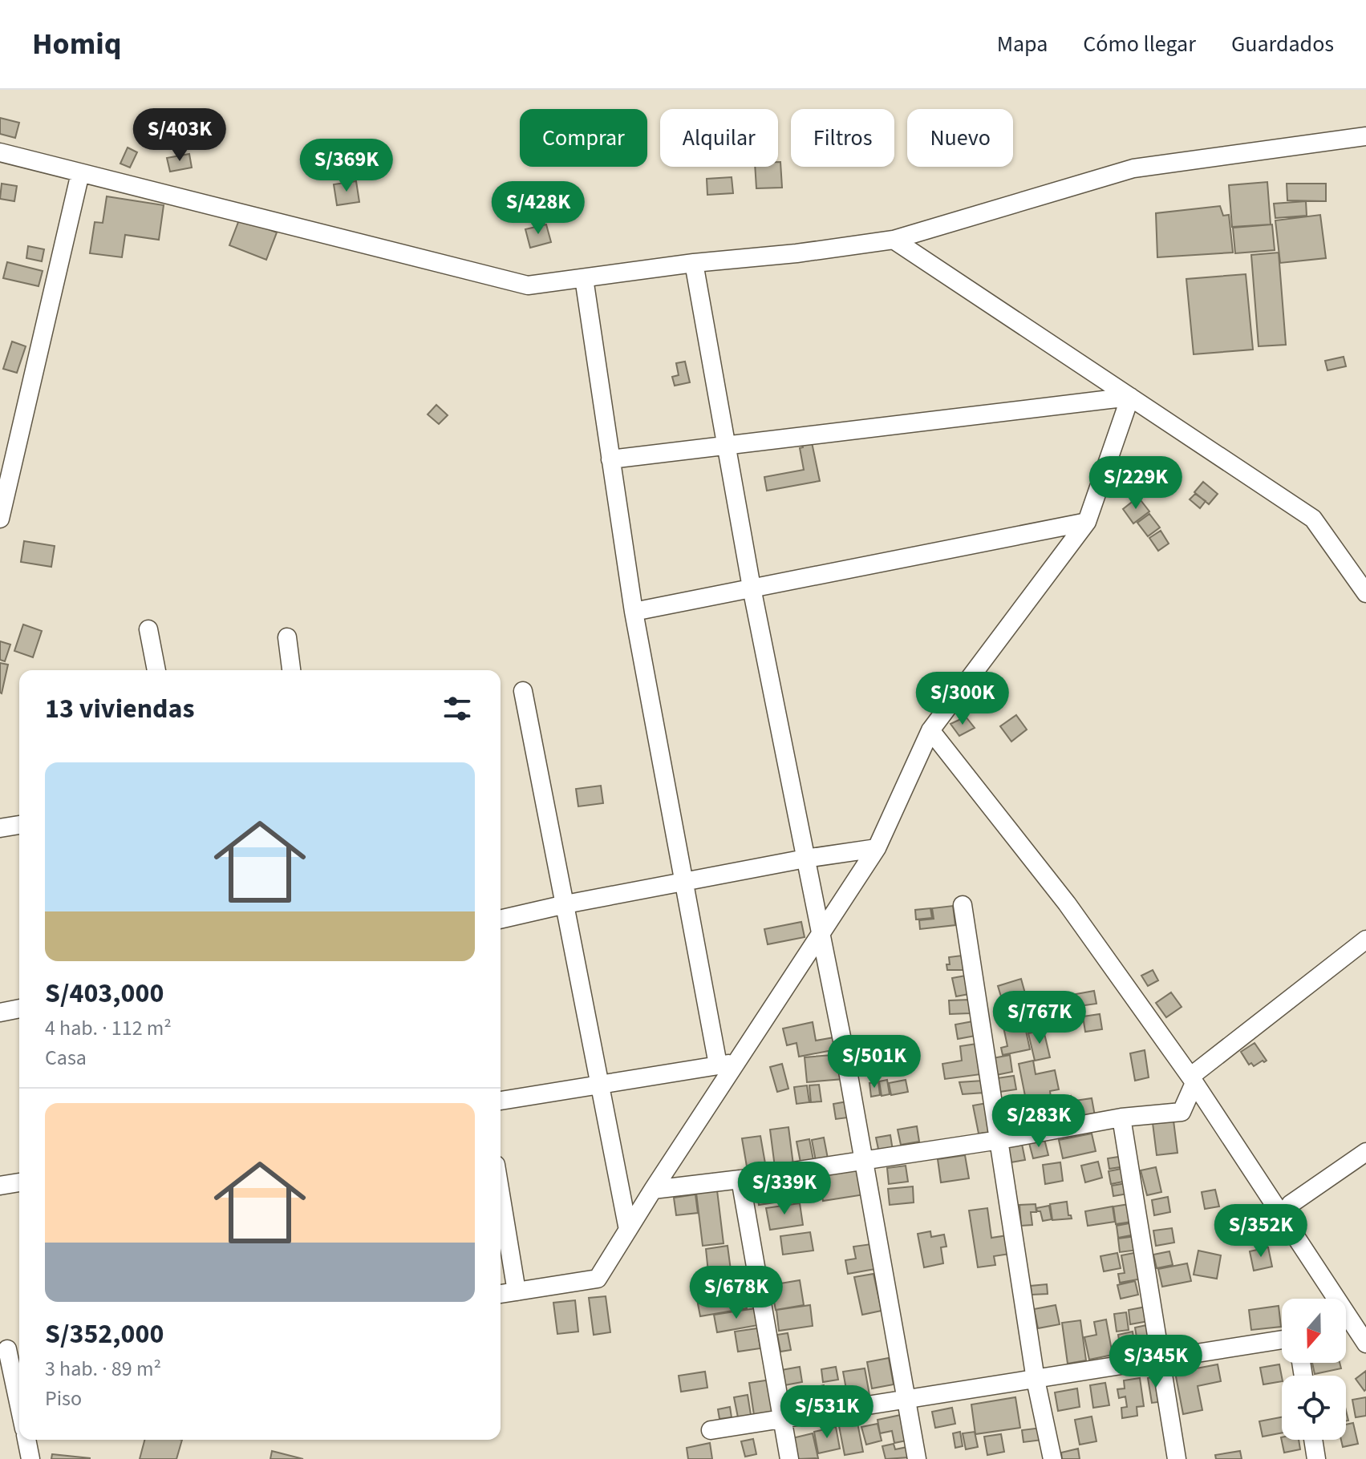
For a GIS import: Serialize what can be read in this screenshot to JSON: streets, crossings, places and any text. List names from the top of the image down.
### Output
{
  "north": "bottom",
  "page": {
    "header": "Homiq",
    "nav": ["Mapa", "Cómo llegar", "Guardados"],
    "price": [
      "S/403K",
      "S/369K",
      "S/428K",
      "S/229K",
      "S/300K",
      "S/767K",
      "S/501K",
      "S/283K",
      "S/339K",
      "S/352K",
      "S/678K",
      "S/345K",
      "S/531K"
    ],
    "chip": [
      "Comprar",
      "Alquilar",
      "Filtros",
      "Nuevo"
    ],
    "heading": "13 viviendas",
    "list": [
      {
        "name": "S/403,000",
        "note": "4 hab. · 112 m² · Casa"
      },
      {
        "name": "S/352,000",
        "note": "3 hab. · 89 m² · Piso"
      }
    ]
  }
}
